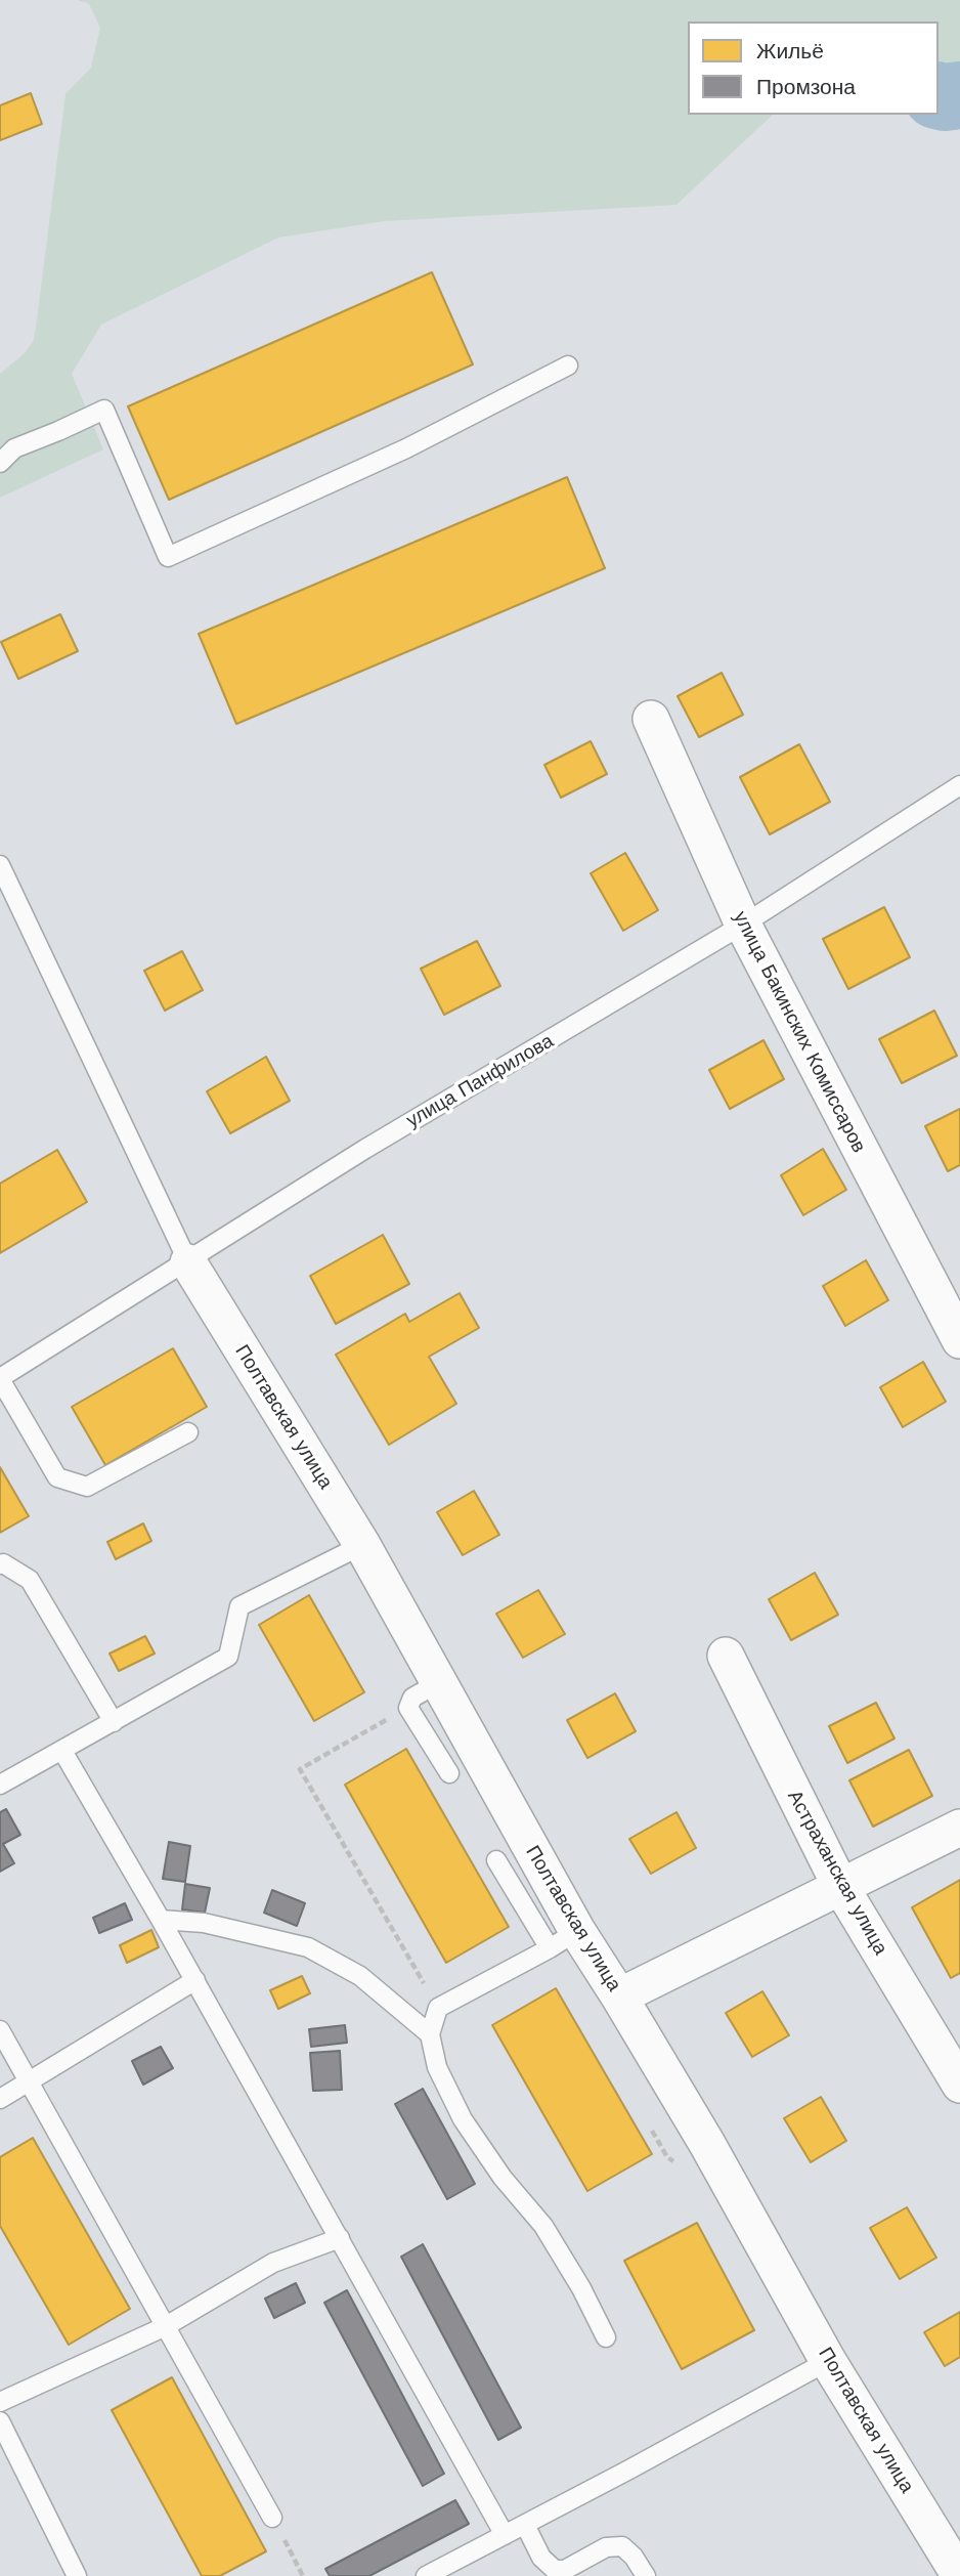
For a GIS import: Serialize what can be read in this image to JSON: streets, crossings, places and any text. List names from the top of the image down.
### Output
{
  "streets": {
    "street": ["улица Бакинских Комиссаров", "Полтавская улица", "Астраханская улица"],
    "lane": ["улица Панфилова"]
  },
  "crossings": [
    ["улица Бакинских Комиссаров", "улица Панфилова"],
    ["улица Панфилова", "Полтавская улица"]
  ],
  "legend": ["Жильё", "Промзона"]
}
